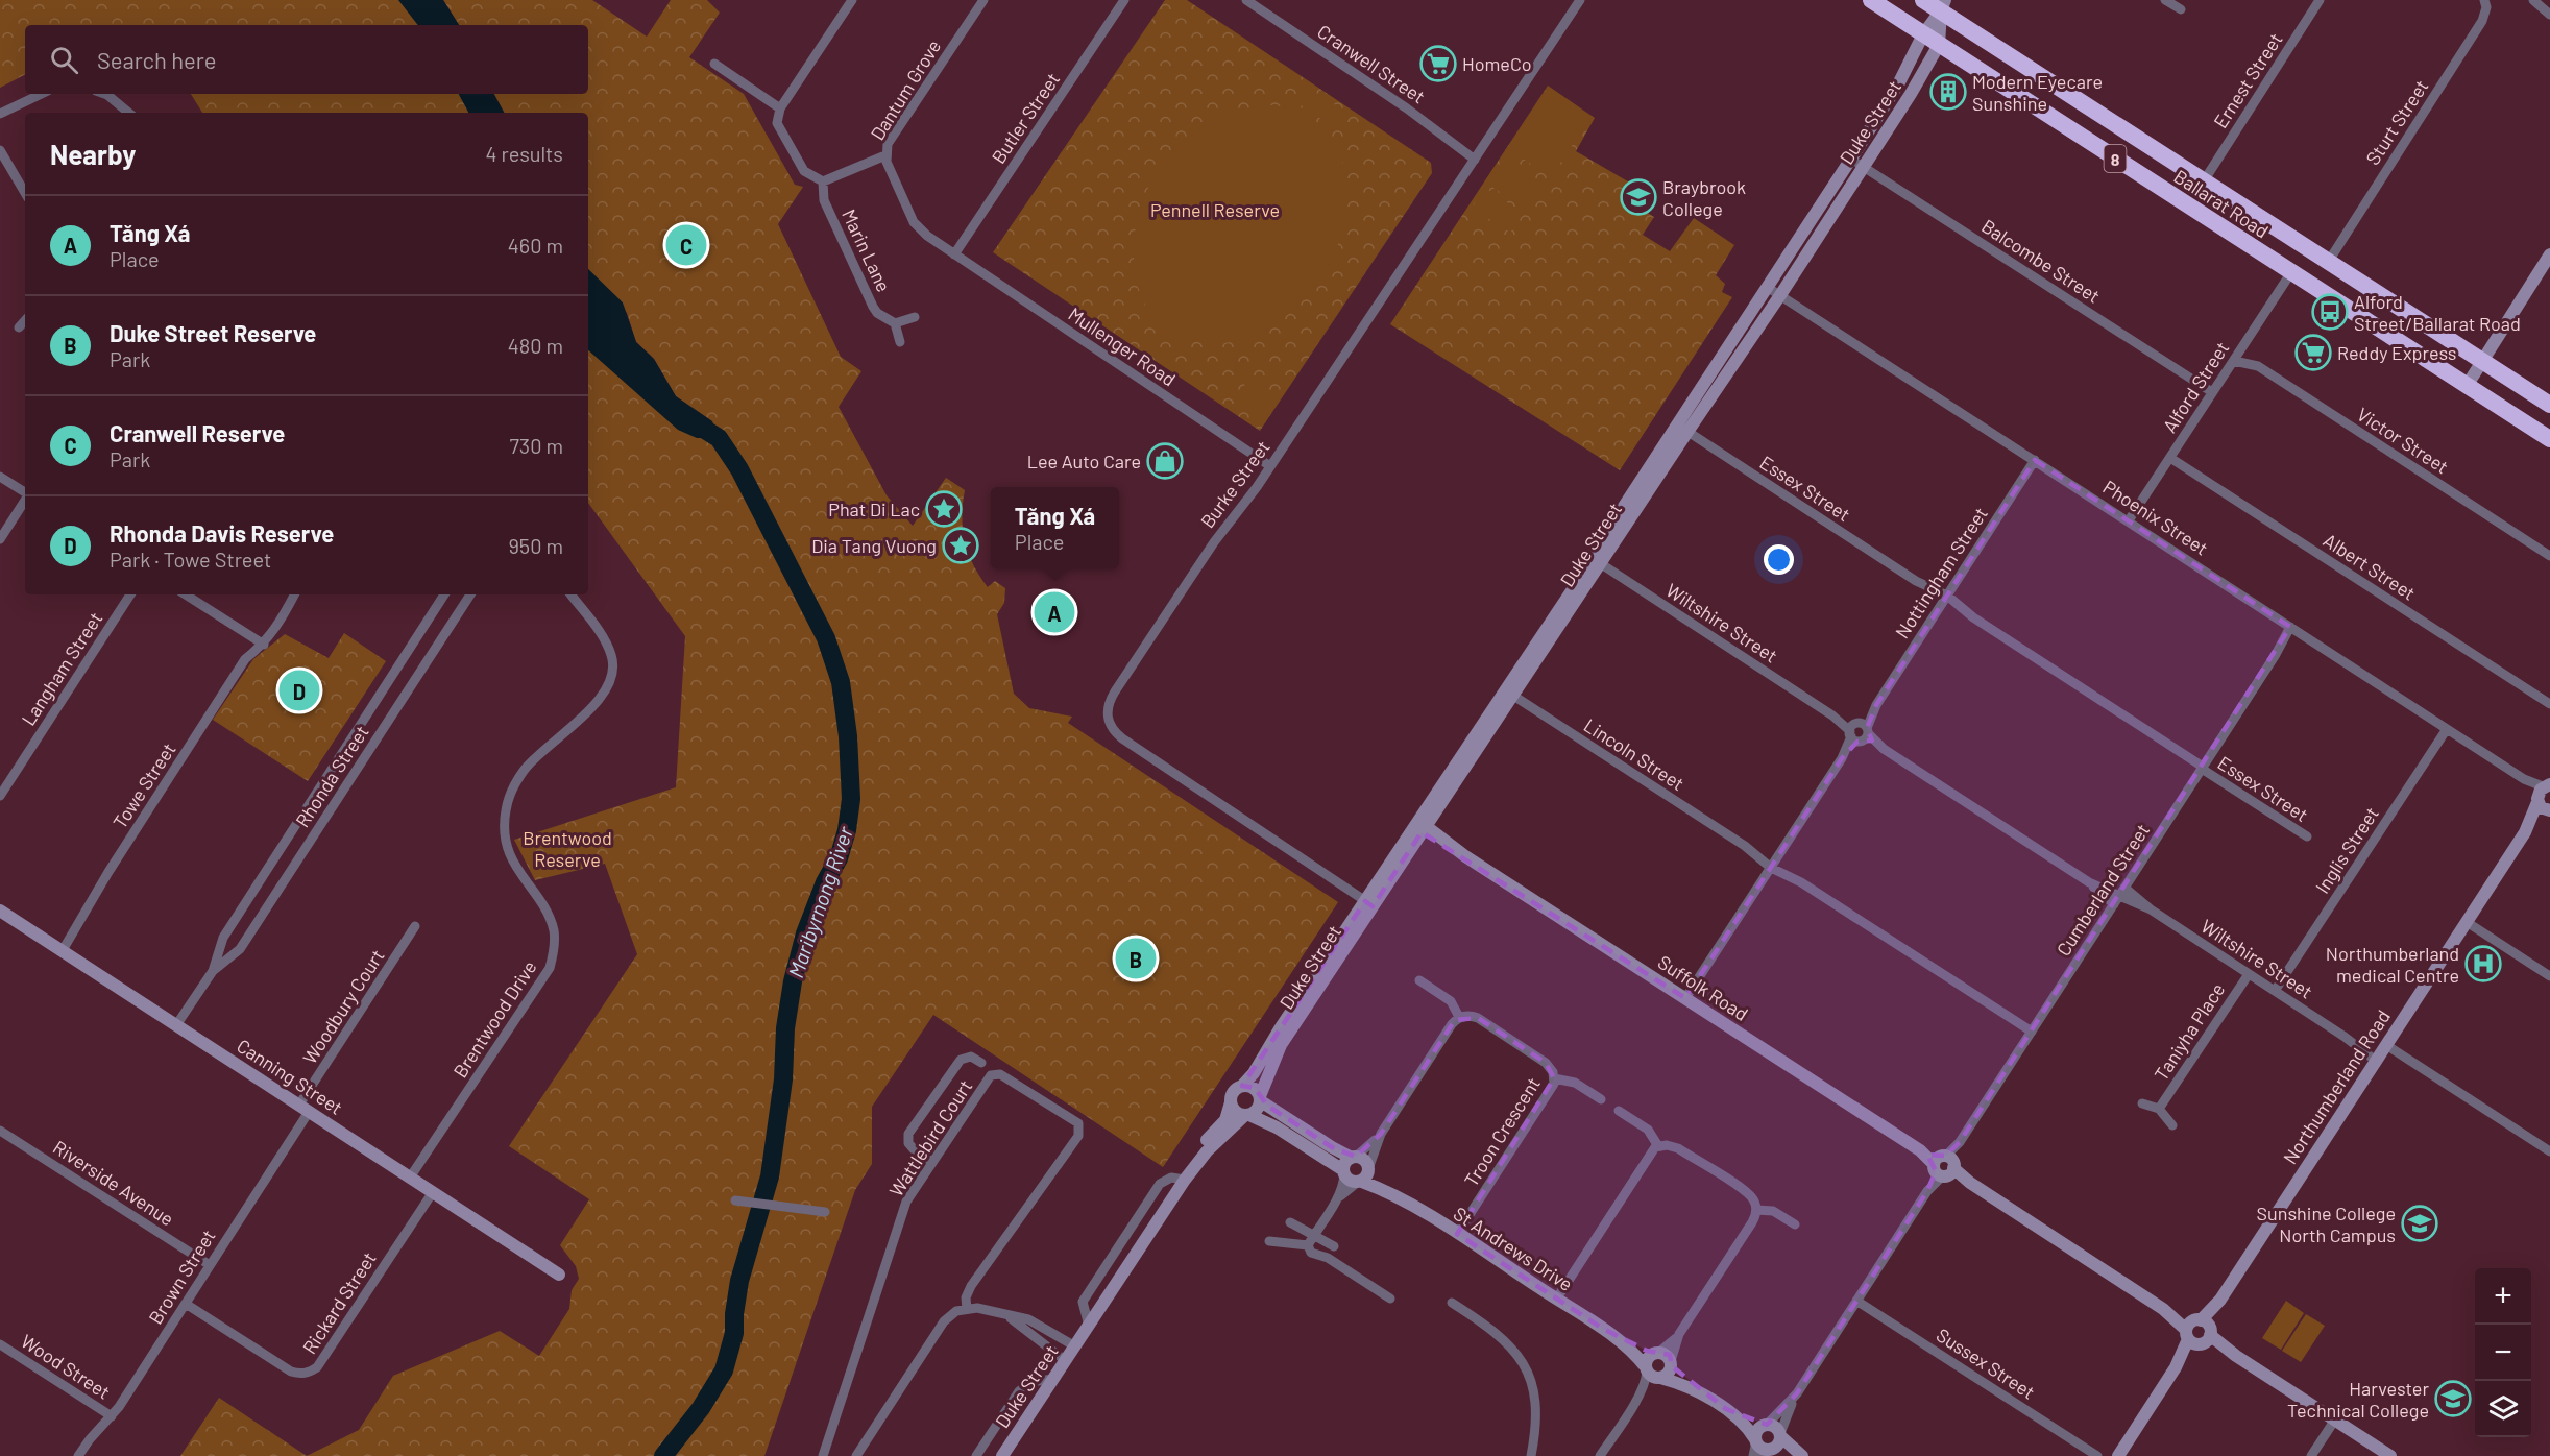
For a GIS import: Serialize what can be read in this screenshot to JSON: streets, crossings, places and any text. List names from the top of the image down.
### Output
{
  "streets": {
    "highway": ["8", "Ballarat Road"],
    "street": [
      "Cranwell Street",
      "Ernest Street",
      "Dantum Grove",
      "Butler Street",
      "Duke Street",
      "Sturt Street",
      "Marin Lane",
      "Balcombe Street",
      "Mullenger Road",
      "Alford Street",
      "Victor Street",
      "Burke Street",
      "Essex Street",
      "Phoenix Street",
      "Albert Street",
      "Nottingham Street",
      "Wiltshire Street",
      "Langham Street",
      "Lincoln Street",
      "Rhonda Street",
      "Towe Street",
      "Inglis Street",
      "Cumberland Street",
      "Suffolk Road",
      "Woodbury Court",
      "Brentwood Drive",
      "Taniyha Place",
      "Canning Street",
      "Northumberland Road",
      "Troon Crescent",
      "Wattlebird Court",
      "Riverside Avenue",
      "St Andrews Drive",
      "Brown Street",
      "Rickard Street",
      "Sussex Street",
      "Wood Street"
    ]
  },
  "crossings": [
    ["Cranwell Street", "Burke Street"],
    ["Ernest Street", "Ballarat Road"],
    ["Dantum Grove", "Butler Street"],
    ["Dantum Grove", "Mullenger Road"],
    ["Butler Street", "Mullenger Road"],
    ["Duke Street", "Ballarat Road"],
    ["Duke Street", "Balcombe Street"],
    ["Duke Street", "Burke Street"],
    ["Duke Street", "Essex Street"],
    ["Duke Street", "Phoenix Street"],
    ["Duke Street", "Wiltshire Street"],
    ["Duke Street", "Lincoln Street"],
    ["Duke Street", "Suffolk Road"],
    ["Sturt Street", "Ballarat Road"],
    ["Ballarat Road", "Alford Street"],
    ["Balcombe Street", "Alford Street"],
    ["Mullenger Road", "Burke Street"],
    ["Alford Street", "Victor Street"],
    ["Alford Street", "Phoenix Street"],
    ["Alford Street", "Albert Street"],
    ["Essex Street", "Nottingham Street"],
    ["Essex Street", "Cumberland Street"],
    ["Phoenix Street", "Nottingham Street"],
    ["Phoenix Street", "Inglis Street"],
    ["Phoenix Street", "Cumberland Street"],
    ["Phoenix Street", "Northumberland Road"],
    ["Nottingham Street", "Wiltshire Street"],
    ["Nottingham Street", "Lincoln Street"],
    ["Nottingham Street", "Suffolk Road"],
    ["Wiltshire Street", "Inglis Street"],
    ["Wiltshire Street", "Cumberland Street"],
    ["Wiltshire Street", "Taniyha Place"],
    ["Wiltshire Street", "Northumberland Road"],
    ["Lincoln Street", "Cumberland Street"],
    ["Rhonda Street", "Canning Street"],
    ["Towe Street", "Canning Street"],
    ["Cumberland Street", "Suffolk Road"],
    ["Cumberland Street", "Sussex Street"],
    ["Suffolk Road", "Northumberland Road"],
    ["Woodbury Court", "Canning Street"],
    ["Woodbury Court", "Brown Street"],
    ["Brentwood Drive", "Canning Street"],
    ["Canning Street", "Brown Street"],
    ["Canning Street", "Rickard Street"],
    ["Troon Crescent", "St Andrews Drive"],
    ["Riverside Avenue", "Brown Street"],
    ["Brown Street", "Rickard Street"],
    ["Brown Street", "Wood Street"]
  ],
  "water": ["Maribyrnong River"],
  "parks": ["Pennell Reserve", "Brentwood Reserve"],
  "places": {
    "supermarket": ["HomeCo", "Reddy Express"],
    "building": ["Modern Eyecare Sunshine"],
    "school or university": ["Braybrook College", "Sunshine College North Campus", "Harvester Technical College"],
    "bus stop": ["Alford Street/Ballarat Road"],
    "shop": ["Lee Auto Care"],
    "place": ["Phat Di Lac", "Dia Tang Vuong"],
    "hospital": ["Northumberland medical Centre"]
  },
  "page": {
    "search": "Search here",
    "heading": ["Nearby", "4 results"],
    "list": [
      {
        "mark": "A",
        "name": "Tăng Xá",
        "note": "Place",
        "value": "460 m"
      },
      {
        "mark": "B",
        "name": "Duke Street Reserve",
        "note": "Park",
        "value": "480 m"
      },
      {
        "mark": "C",
        "name": "Cranwell Reserve",
        "note": "Park",
        "value": "730 m"
      },
      {
        "mark": "D",
        "name": "Rhonda Davis Reserve",
        "note": "Park · Towe Street",
        "value": "950 m"
      }
    ],
    "pins": [
      "C",
      "A",
      "D",
      "B"
    ],
    "popup": ["Tăng Xá", "Place"],
    "map_buttons": ["+", "−"]
  }
}
